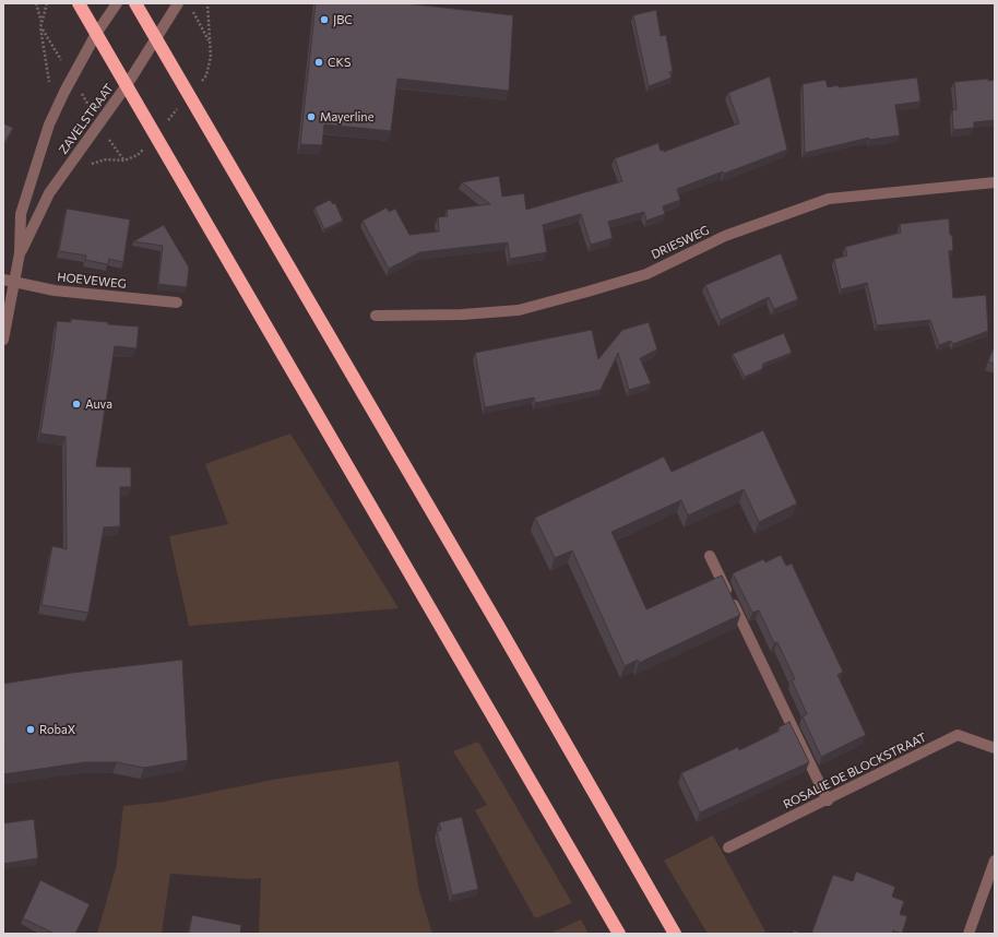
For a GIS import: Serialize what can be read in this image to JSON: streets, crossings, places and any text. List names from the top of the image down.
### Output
{
  "streets": {
    "street": [
      "ZAVELSTRAAT",
      "DRIESWEG",
      "HOEVEWEG",
      "ROSALIE DE BLOCKSTRAAT"
    ]
  },
  "crossings": [
    ["ZAVELSTRAAT", "HOEVEWEG"]
  ],
  "places": [
    "JBC",
    "CKS",
    "Mayerline",
    "Auva",
    "RobaX"
  ]
}
